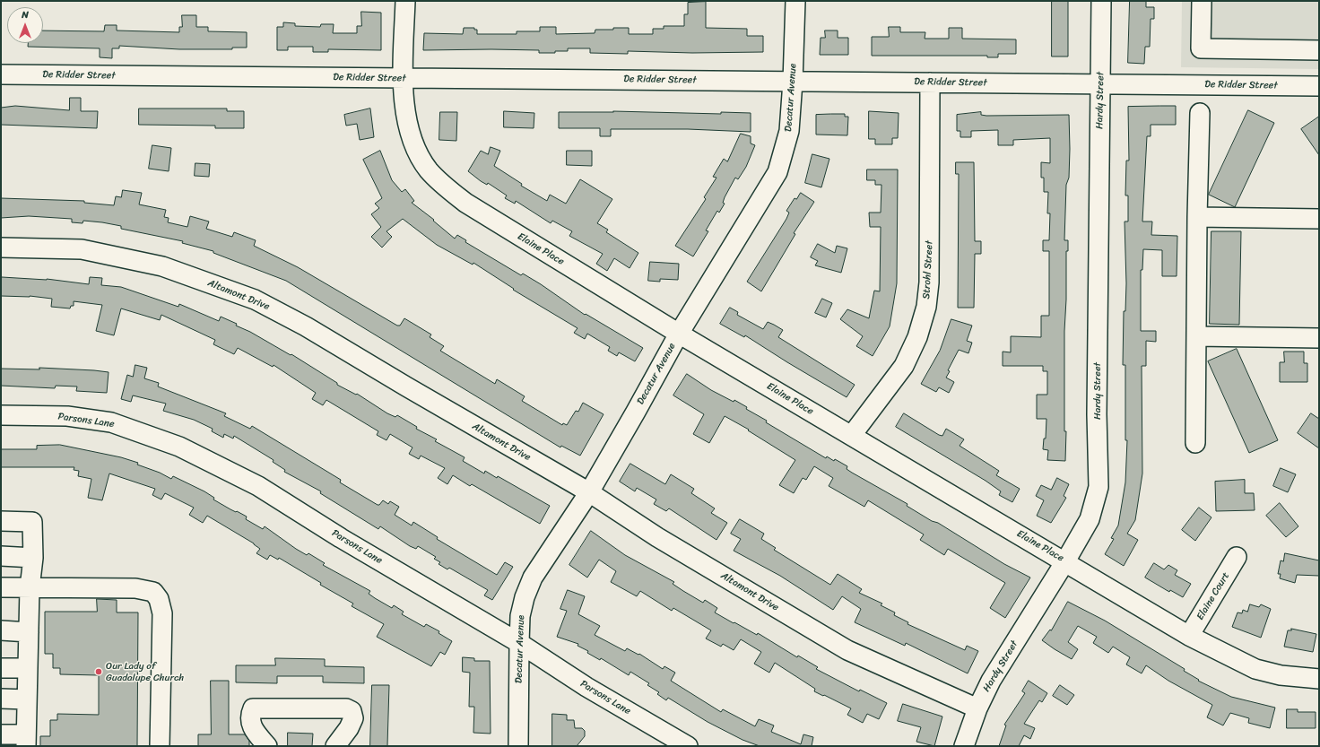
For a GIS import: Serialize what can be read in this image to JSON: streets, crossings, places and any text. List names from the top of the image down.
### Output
{
  "streets": {
    "street": [
      "De Ridder Street",
      "Decatur Avenue",
      "Hardy Street",
      "Elaine Place",
      "Strohl Street",
      "Altamont Drive",
      "Parsons Lane",
      "Elaine Court"
    ]
  },
  "crossings": [
    ["De Ridder Street", "Decatur Avenue"],
    ["De Ridder Street", "Hardy Street"],
    ["De Ridder Street", "Elaine Place"],
    ["De Ridder Street", "Strohl Street"],
    ["Decatur Avenue", "Elaine Place"],
    ["Decatur Avenue", "Altamont Drive"],
    ["Decatur Avenue", "Parsons Lane"],
    ["Hardy Street", "Elaine Place"],
    ["Hardy Street", "Altamont Drive"],
    ["Elaine Place", "Strohl Street"],
    ["Elaine Place", "Elaine Court"]
  ],
  "places": ["Our Lady of Guadalupe Church"],
  "north": "top"
}
